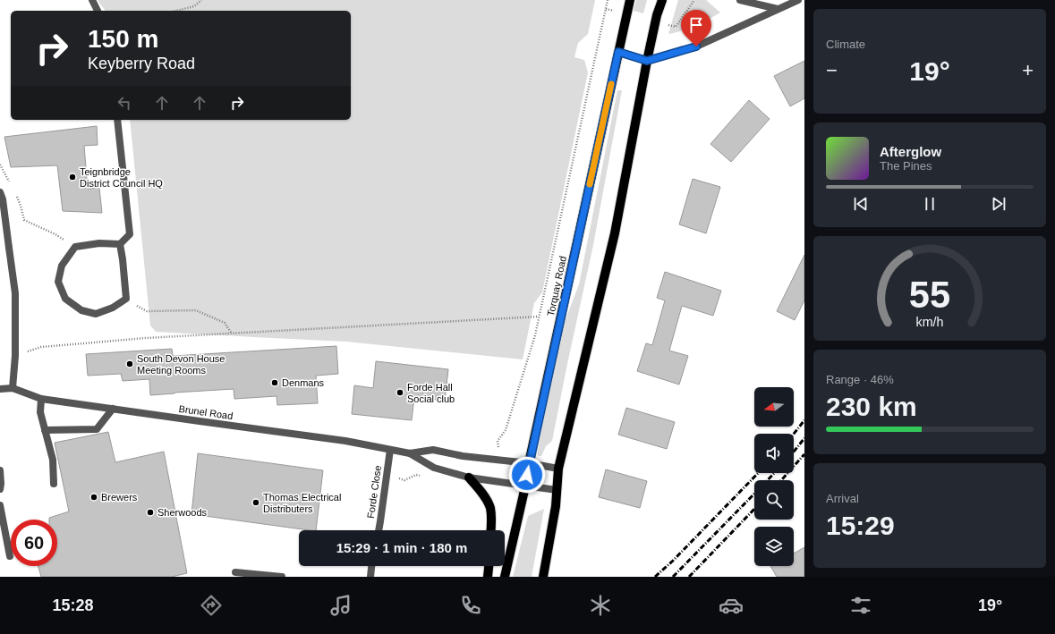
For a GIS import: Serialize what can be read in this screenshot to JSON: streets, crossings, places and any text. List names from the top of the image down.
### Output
{
  "streets": {
    "main road": ["Torquay Road"],
    "street": ["Brunel Road", "Forde Close"]
  },
  "crossings": [
    ["Torquay Road", "Brunel Road"],
    ["Brunel Road", "Forde Close"]
  ],
  "places": [
    "Teignbridge District Council HQ",
    "South Devon House Meeting Rooms",
    "Denmans",
    "Forde Hall Social club",
    "Brewers",
    "Thomas Electrical Distributers",
    "Sherwoods"
  ],
  "north": "left",
  "page": {
    "tile": [
      "Climate",
      ["Range · 46%", "230 km"],
      ["Arrival", "15:29"]
    ],
    "turn": ["150 m", "Keyberry Road"],
    "heat": ["−", "19°", "+"],
    "song": ["Afterglow", "The Pines"],
    "limit": "60",
    "trip": "15:29 · 1 min · 180 m",
    "tabs": ["15:28", "19°"],
    "gauge": ["55", "km/h"]
  }
}
